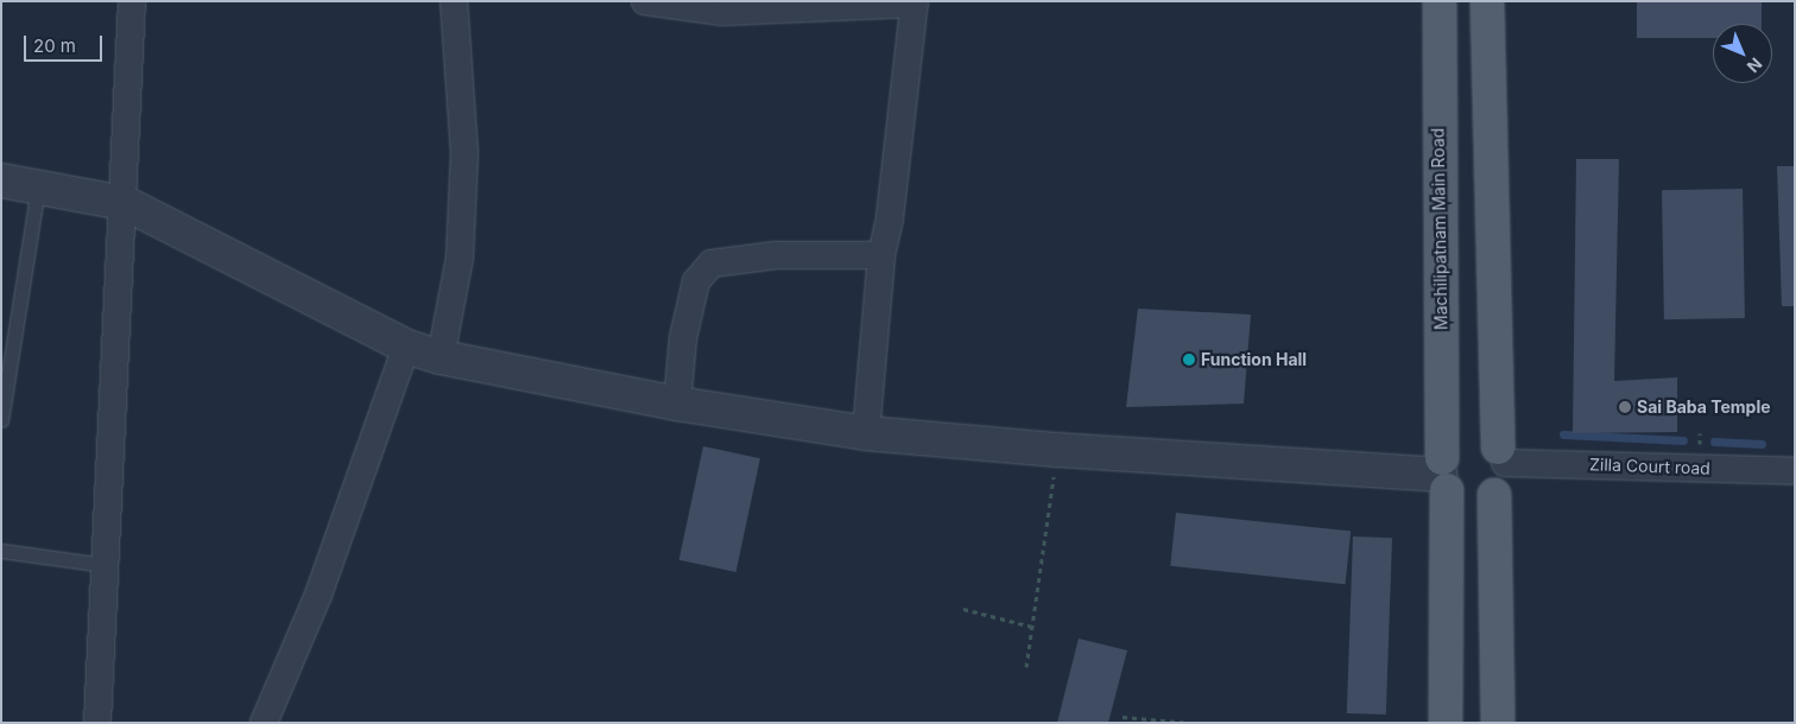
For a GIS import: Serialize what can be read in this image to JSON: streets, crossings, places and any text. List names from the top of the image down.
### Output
{
  "streets": {
    "main road": ["Machilipatnam Main Road"],
    "street": ["Zilla Court road"]
  },
  "crossings": [
    ["Machilipatnam Main Road", "Zilla Court road"]
  ],
  "places": ["Function Hall", "Sai Baba Temple"],
  "scale_bar": "20 m",
  "north": "bottom right"
}
